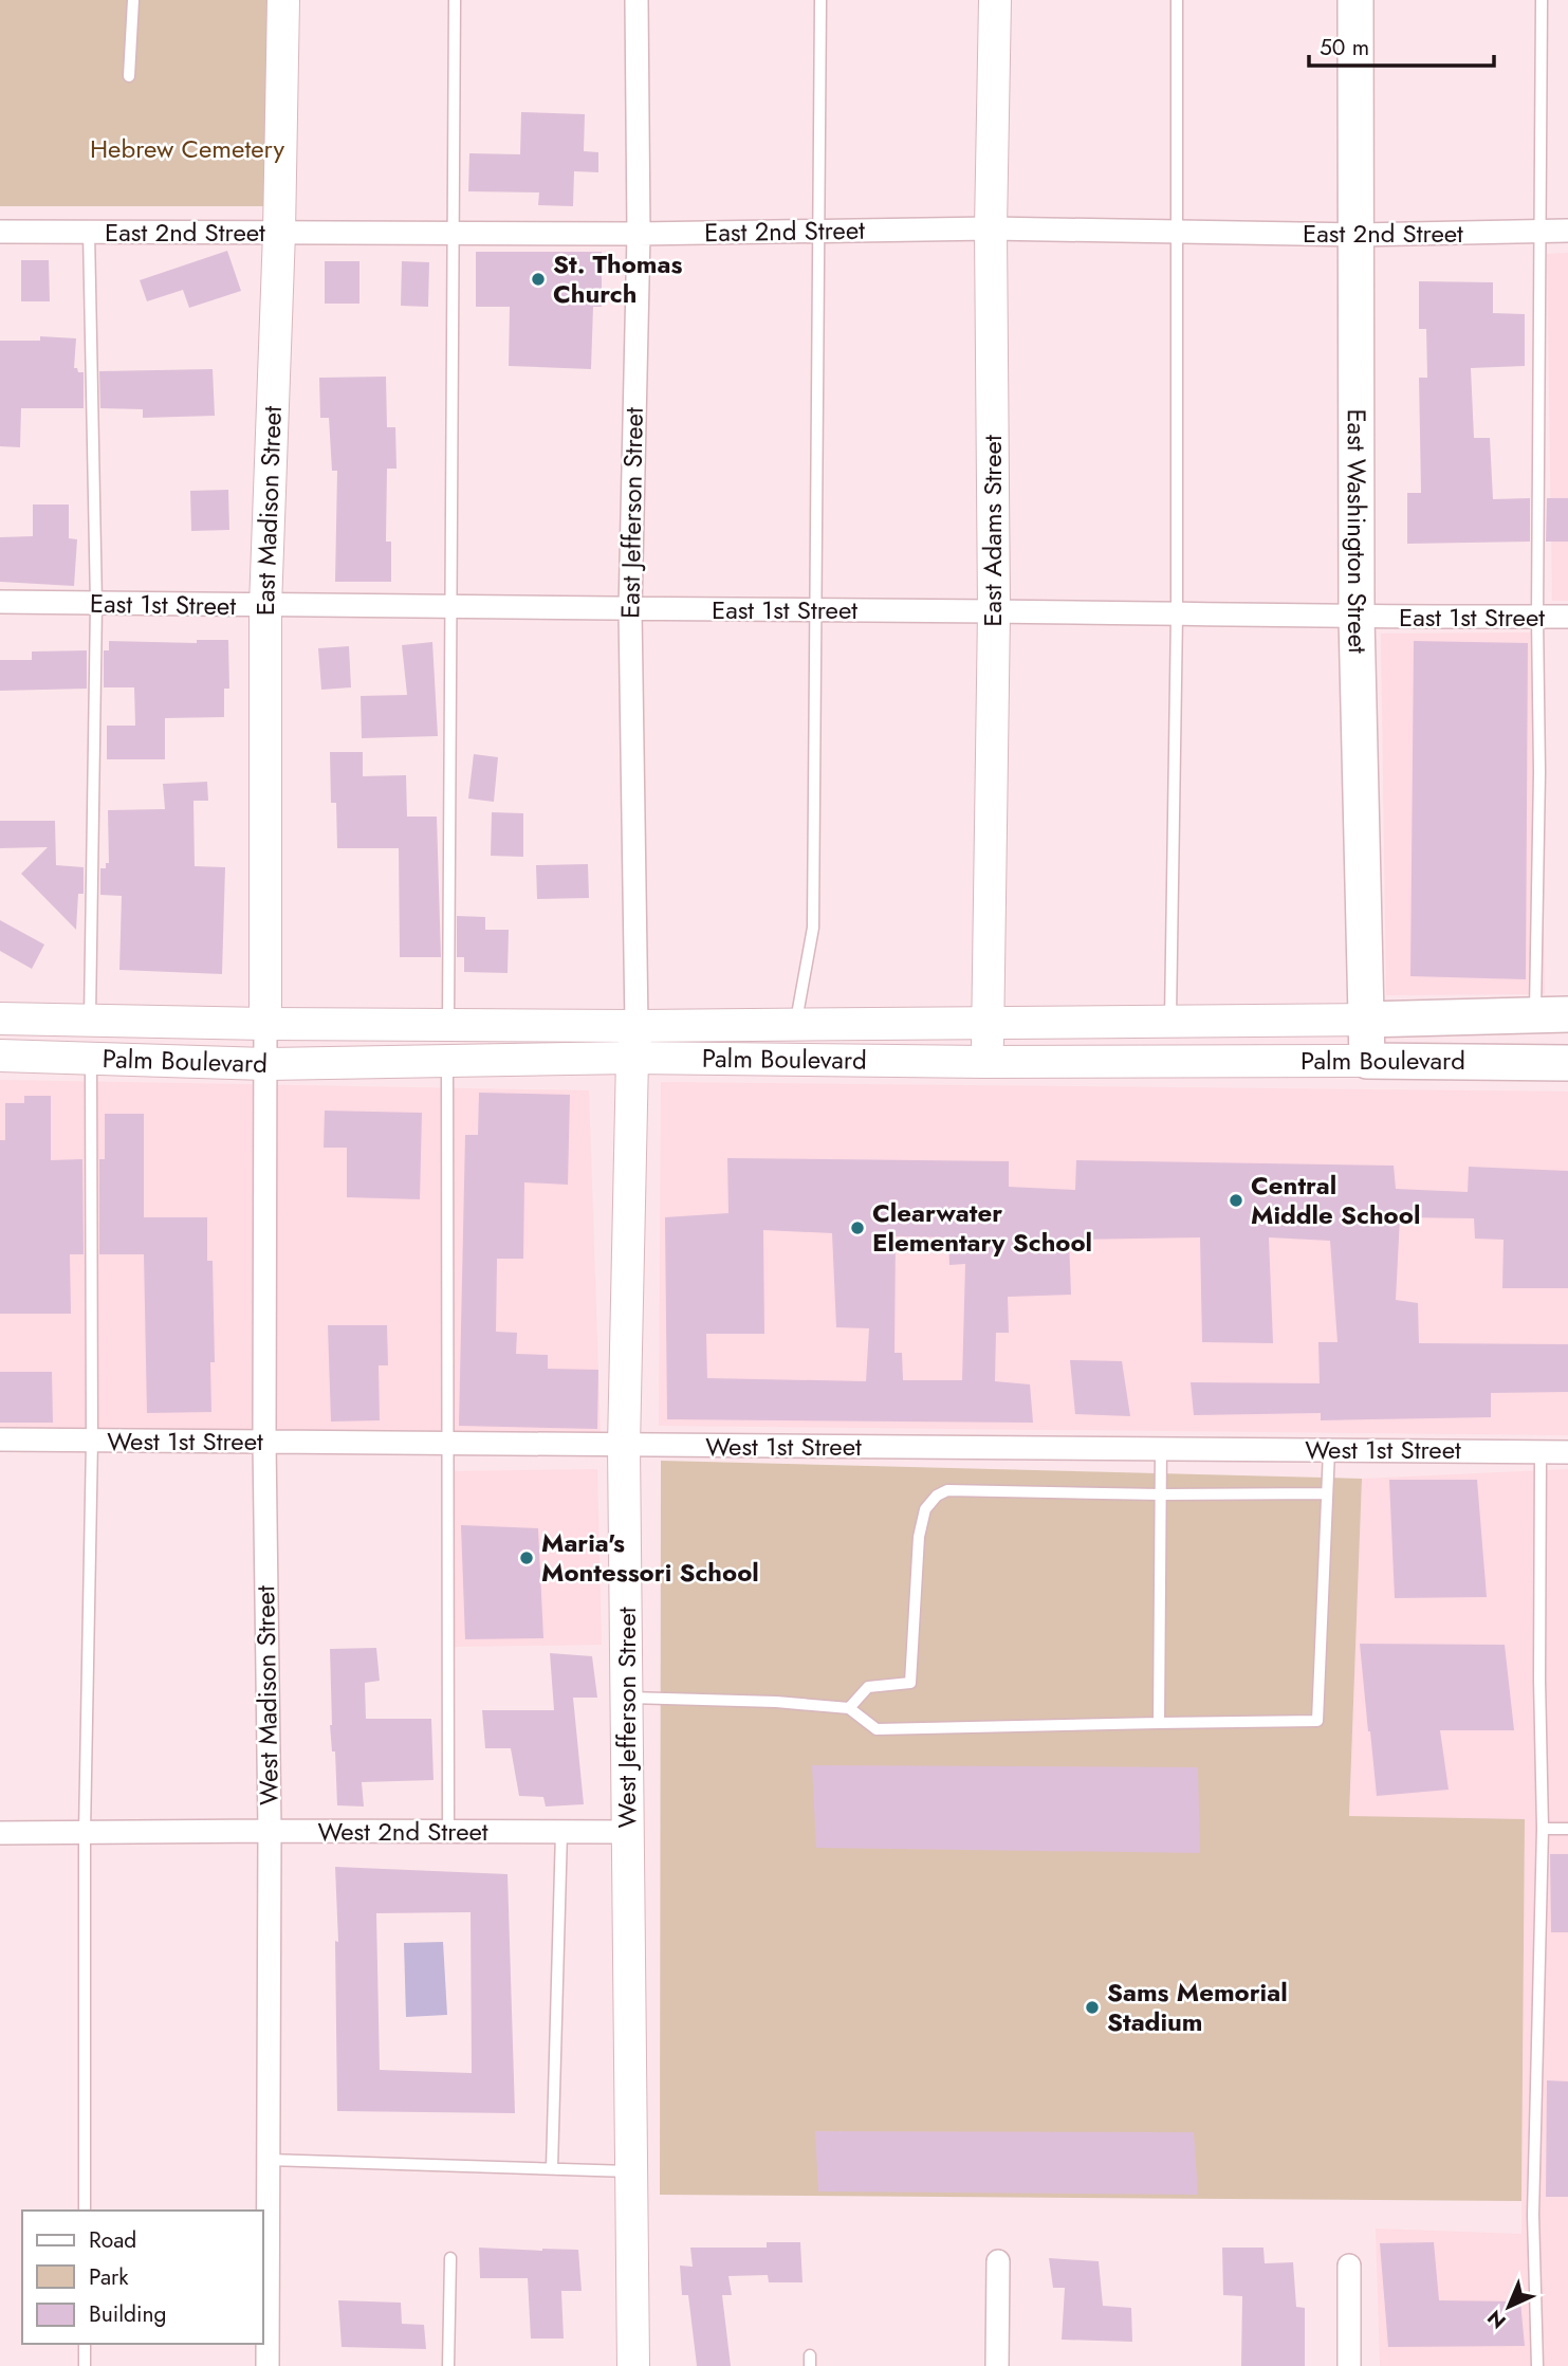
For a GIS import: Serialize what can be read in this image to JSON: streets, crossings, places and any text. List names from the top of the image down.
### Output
{
  "streets": {
    "main road": [
      "East Madison Street",
      "East Adams Street",
      "East Washington Street",
      "Palm Boulevard",
      "West Jefferson Street"
    ],
    "street": [
      "East 2nd Street",
      "East Jefferson Street",
      "East 1st Street",
      "West 1st Street",
      "West Madison Street",
      "West 2nd Street"
    ]
  },
  "crossings": [
    ["East 2nd Street", "East Madison Street"],
    ["East 2nd Street", "East Jefferson Street"],
    ["East 2nd Street", "East Adams Street"],
    ["East 2nd Street", "East Washington Street"],
    ["East Madison Street", "East 1st Street"],
    ["East Madison Street", "Palm Boulevard"],
    ["East Madison Street", "West Madison Street"],
    ["East Jefferson Street", "East 1st Street"],
    ["East Jefferson Street", "Palm Boulevard"],
    ["East Jefferson Street", "West Jefferson Street"],
    ["East Adams Street", "East 1st Street"],
    ["East Adams Street", "Palm Boulevard"],
    ["East Washington Street", "East 1st Street"],
    ["East Washington Street", "Palm Boulevard"],
    ["Palm Boulevard", "West Madison Street"],
    ["Palm Boulevard", "West Jefferson Street"],
    ["West 1st Street", "West Madison Street"],
    ["West 1st Street", "West Jefferson Street"],
    ["West Madison Street", "West 2nd Street"],
    ["West Jefferson Street", "West 2nd Street"]
  ],
  "parks": ["Hebrew Cemetery"],
  "places": [
    "St. Thomas Church",
    "Central Middle School",
    "Clearwater Elementary School",
    "Maria's Montessori School",
    "Sams Memorial Stadium"
  ],
  "legend": ["Road", "Park", "Building"],
  "scale_bar": "50 m",
  "north": "bottom left"
}
